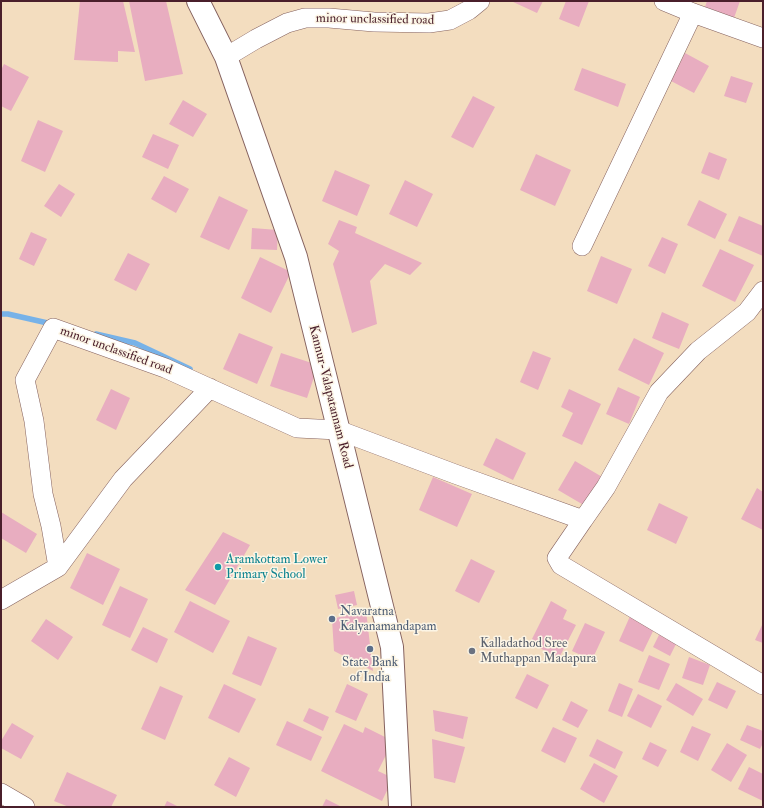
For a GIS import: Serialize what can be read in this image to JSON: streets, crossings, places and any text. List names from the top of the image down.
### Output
{
  "streets": {
    "main road": ["Kannur-Valapatannam Road"],
    "street": ["minor unclassified road"]
  },
  "crossings": [
    ["minor unclassified road", "Kannur-Valapatannam Road"]
  ],
  "places": [
    "Aramkottam Lower Primary School",
    "Navaratna Kalyanamandapam",
    "State Bank of India",
    "Kalladathod Sree Muthappan Madapura"
  ]
}
